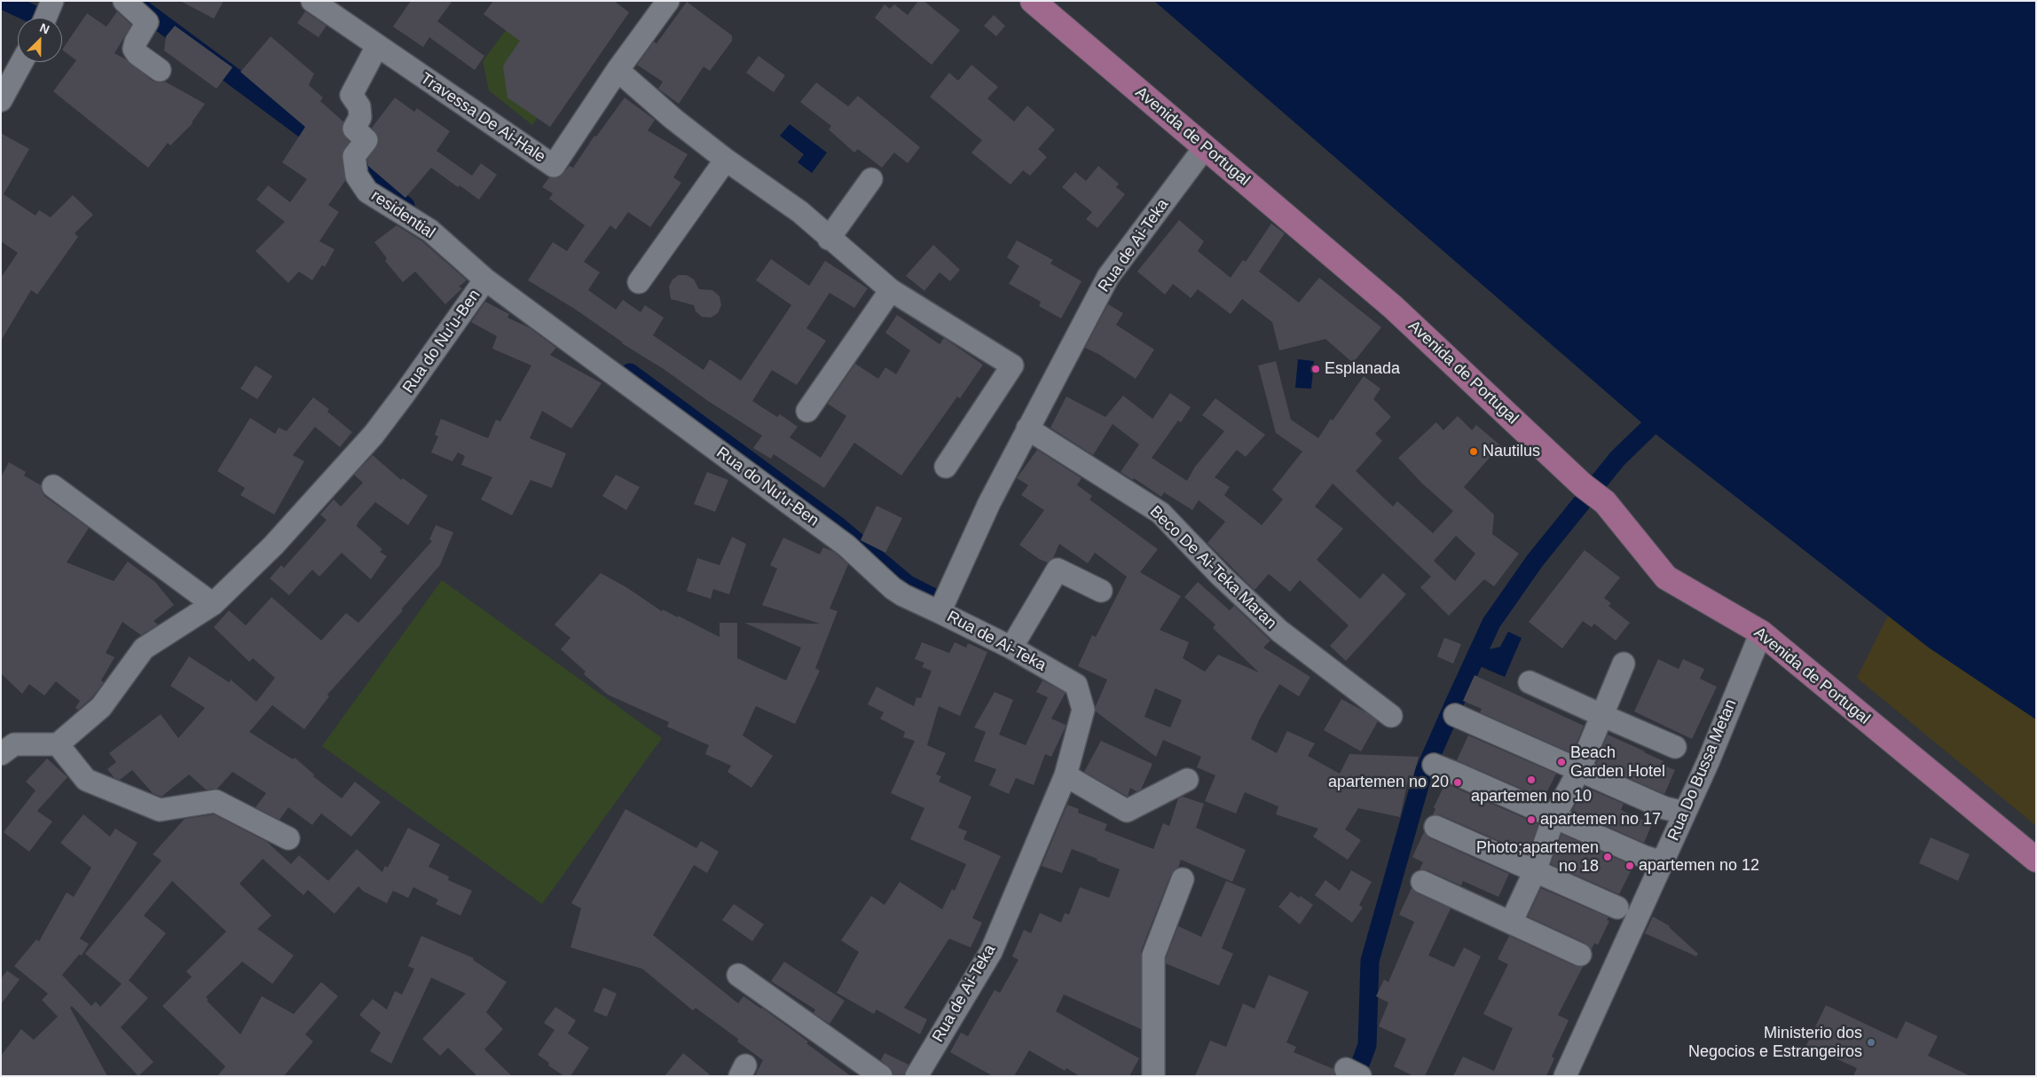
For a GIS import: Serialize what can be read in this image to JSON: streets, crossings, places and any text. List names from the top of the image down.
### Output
{
  "streets": {
    "main road": ["Avenida de Portugal"],
    "street": [
      "Travessa De Ai-Hale",
      "residential",
      "Rua de Ai-Teka",
      "Rua do Nu'u-Ben",
      "Beco De Ai-Teka Maran",
      "Rua Do Bussa Metan"
    ]
  },
  "crossings": [
    ["Travessa De Ai-Hale", "residential"],
    ["Avenida de Portugal", "Rua de Ai-Teka"],
    ["Avenida de Portugal", "Rua Do Bussa Metan"],
    ["residential", "Rua do Nu'u-Ben"],
    ["Rua de Ai-Teka", "Rua do Nu'u-Ben"],
    ["Rua de Ai-Teka", "Beco De Ai-Teka Maran"]
  ],
  "places": [
    "Esplanada",
    "Nautilus",
    "Beach Garden Hotel",
    "apartemen no 10",
    "apartemen no 20",
    "apartemen no 17",
    "Photo;apartemen no 18",
    "apartemen no 12",
    "Ministerio dos Negocios e Estrangeiros"
  ],
  "north": "top right"
}
